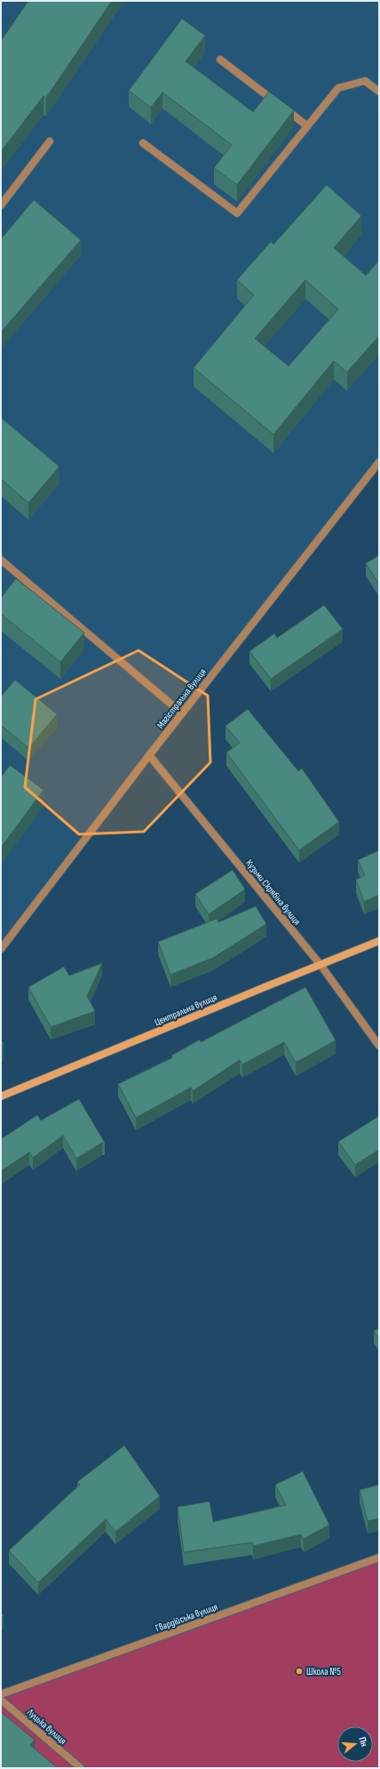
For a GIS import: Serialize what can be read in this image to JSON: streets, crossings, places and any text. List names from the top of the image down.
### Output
{
  "streets": {
    "main road": ["Центральна вулиця"],
    "street": [
      "Магістральна вулиця",
      "Кузьми Скрябіна вулиця",
      "Гвардійська вулиця",
      "Луцька вулиця"
    ]
  },
  "crossings": [
    ["Магістральна вулиця", "Кузьми Скрябіна вулиця"],
    ["Кузьми Скрябіна вулиця", "Центральна вулиця"]
  ],
  "places": ["Школа №5"],
  "north": "right"
}
